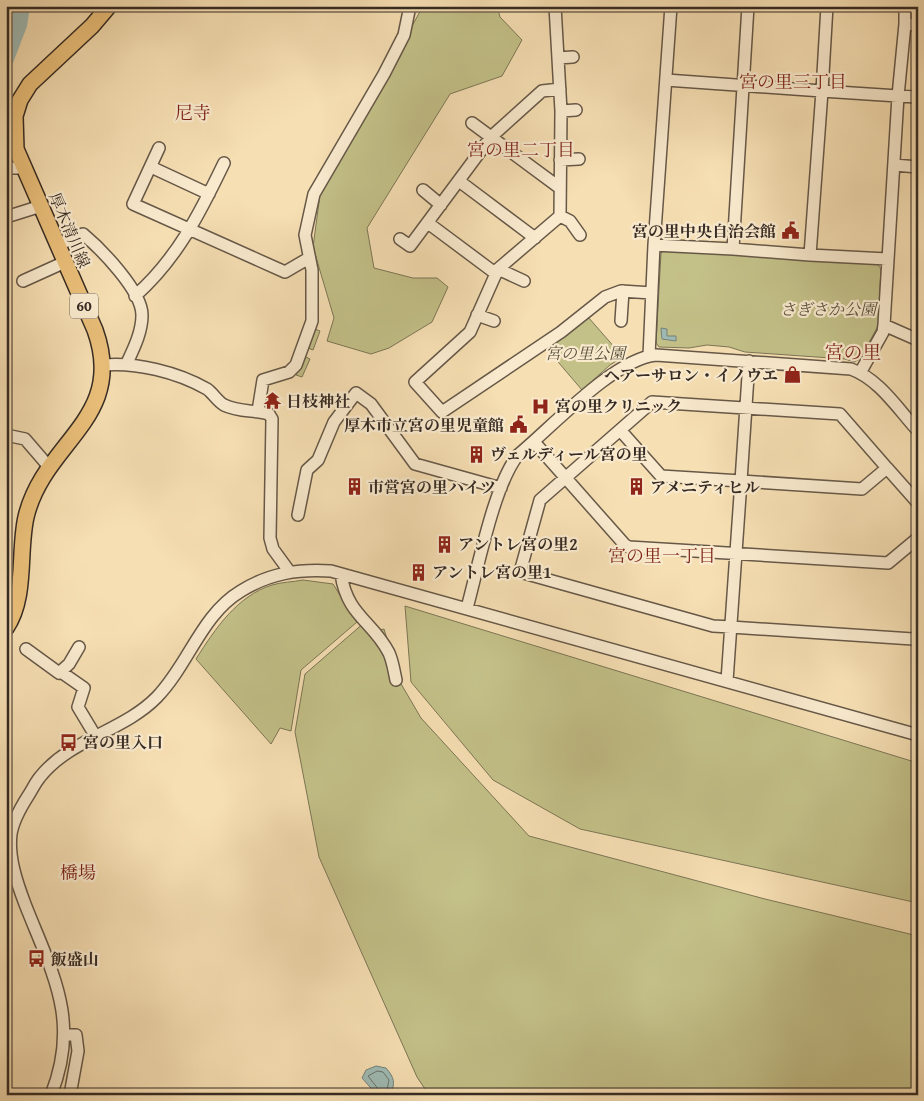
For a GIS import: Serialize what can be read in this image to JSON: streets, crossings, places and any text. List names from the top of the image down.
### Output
{
  "streets": {
    "main road": ["厚木清川線", "60"]
  },
  "districts": [
    "宮の里三丁目",
    "尼寺",
    "宮の里二丁目",
    "宮の里",
    "宮の里一丁目",
    "橋場"
  ],
  "parks": ["さぎさか公園", "宮の里公園"],
  "places": {
    "public building": ["宮の里中央自治会館", "厚木市立宮の里児童館"],
    "shop": ["ヘアーサロン・イノウエ"],
    "temple": ["日枝神社"],
    "hospital": ["宮の里クリニック"],
    "building": [
      "ヴェルディール宮の里",
      "市営宮の里ハイツ",
      "アメニティヒル",
      "アントレ宮の里2",
      "アントレ宮の里1"
    ],
    "bus stop": ["宮の里入口", "飯盛山"]
  }
}
